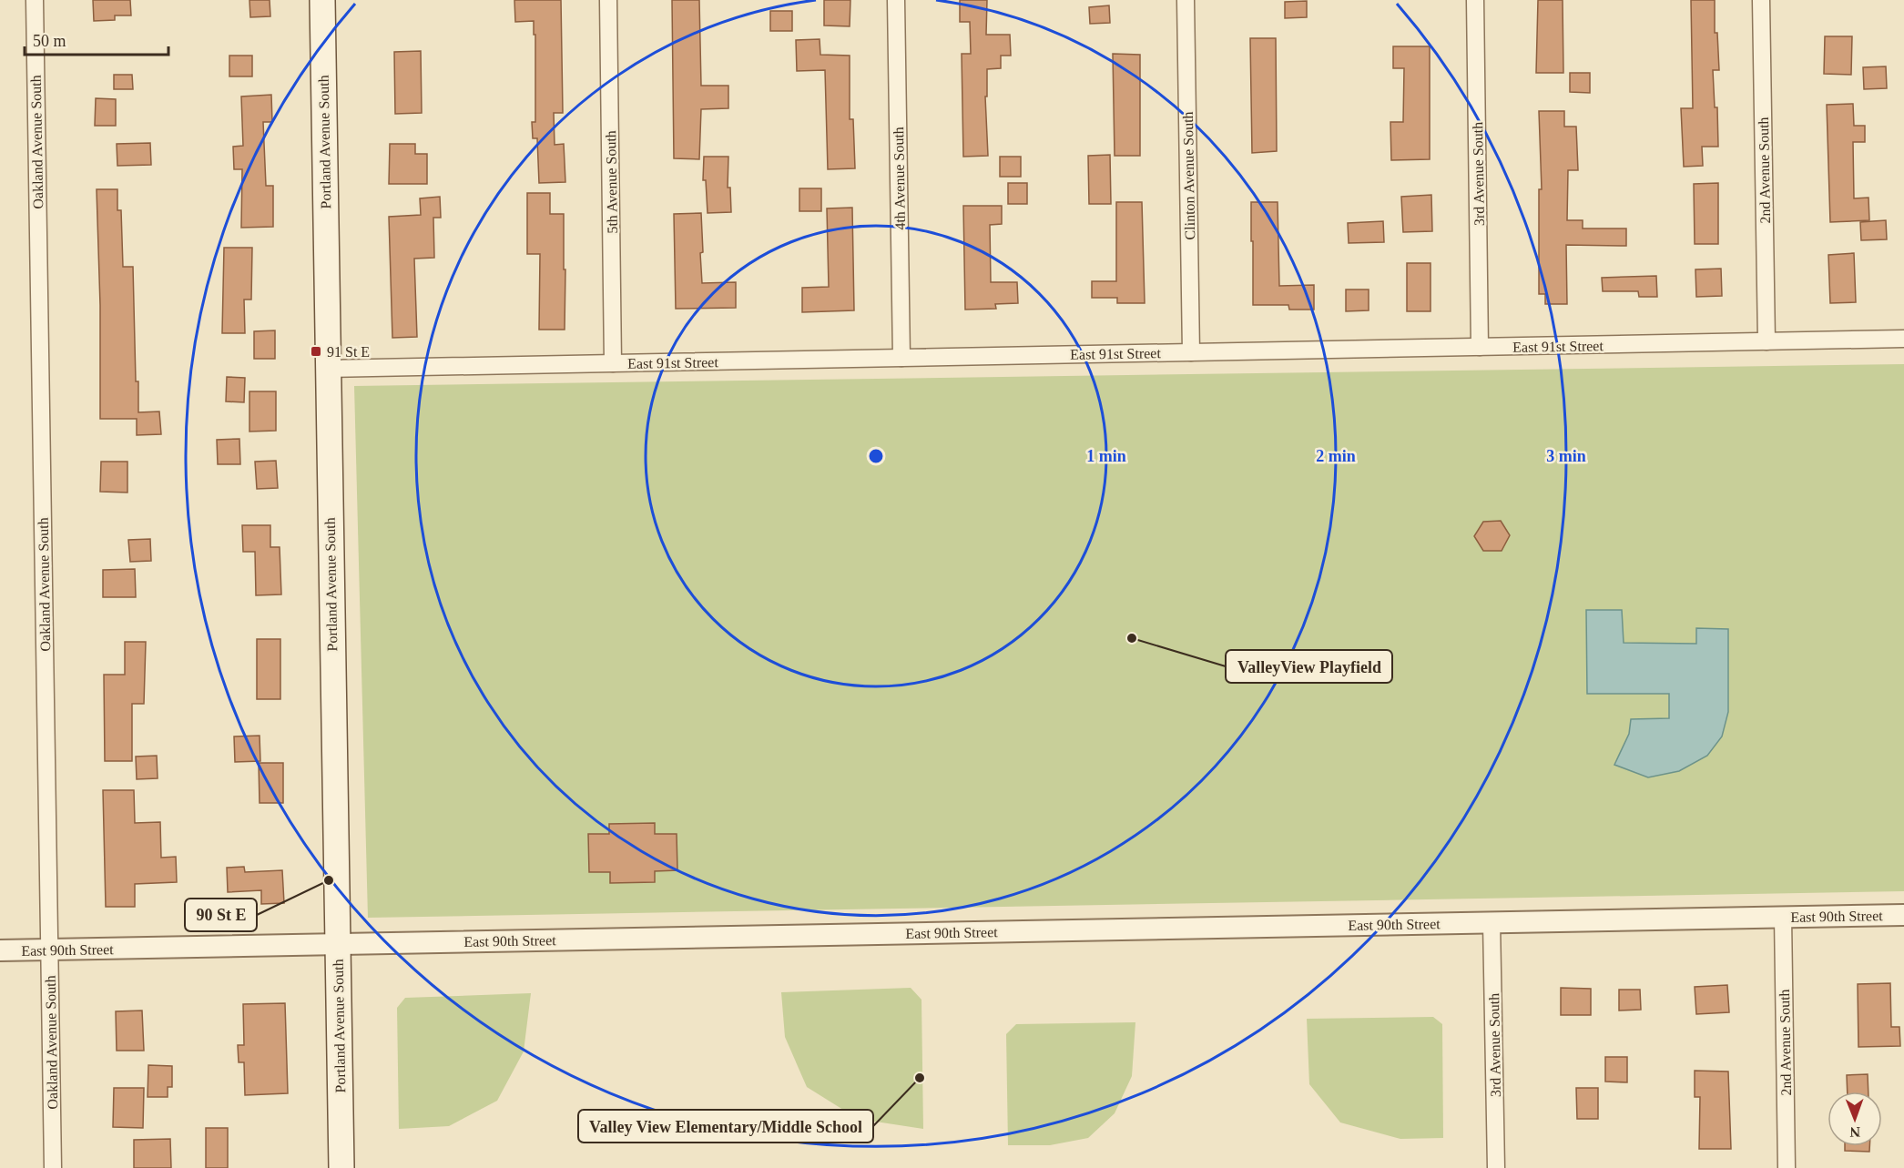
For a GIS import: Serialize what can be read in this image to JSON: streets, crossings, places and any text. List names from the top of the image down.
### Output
{
  "streets": {
    "main road": ["Portland Avenue South"],
    "street": [
      "Oakland Avenue South",
      "2nd Avenue South",
      "3rd Avenue South",
      "Clinton Avenue South",
      "4th Avenue South",
      "5th Avenue South",
      "East 91st Street",
      "East 90th Street"
    ]
  },
  "crossings": [
    ["Oakland Avenue South", "East 90th Street"],
    ["Portland Avenue South", "East 91st Street"],
    ["Portland Avenue South", "East 90th Street"],
    ["2nd Avenue South", "East 91st Street"],
    ["2nd Avenue South", "East 90th Street"],
    ["3rd Avenue South", "East 91st Street"],
    ["3rd Avenue South", "East 90th Street"],
    ["Clinton Avenue South", "East 91st Street"],
    ["4th Avenue South", "East 91st Street"],
    ["5th Avenue South", "East 91st Street"]
  ],
  "places": {
    "transit": ["91 St E"],
    "other": ["ValleyView Playfield", "90 St E", "Valley View Elementary/Middle School"]
  },
  "scale_bar": "50 m",
  "north": "bottom",
  "rings": ["1 min", "2 min", "3 min"]
}
